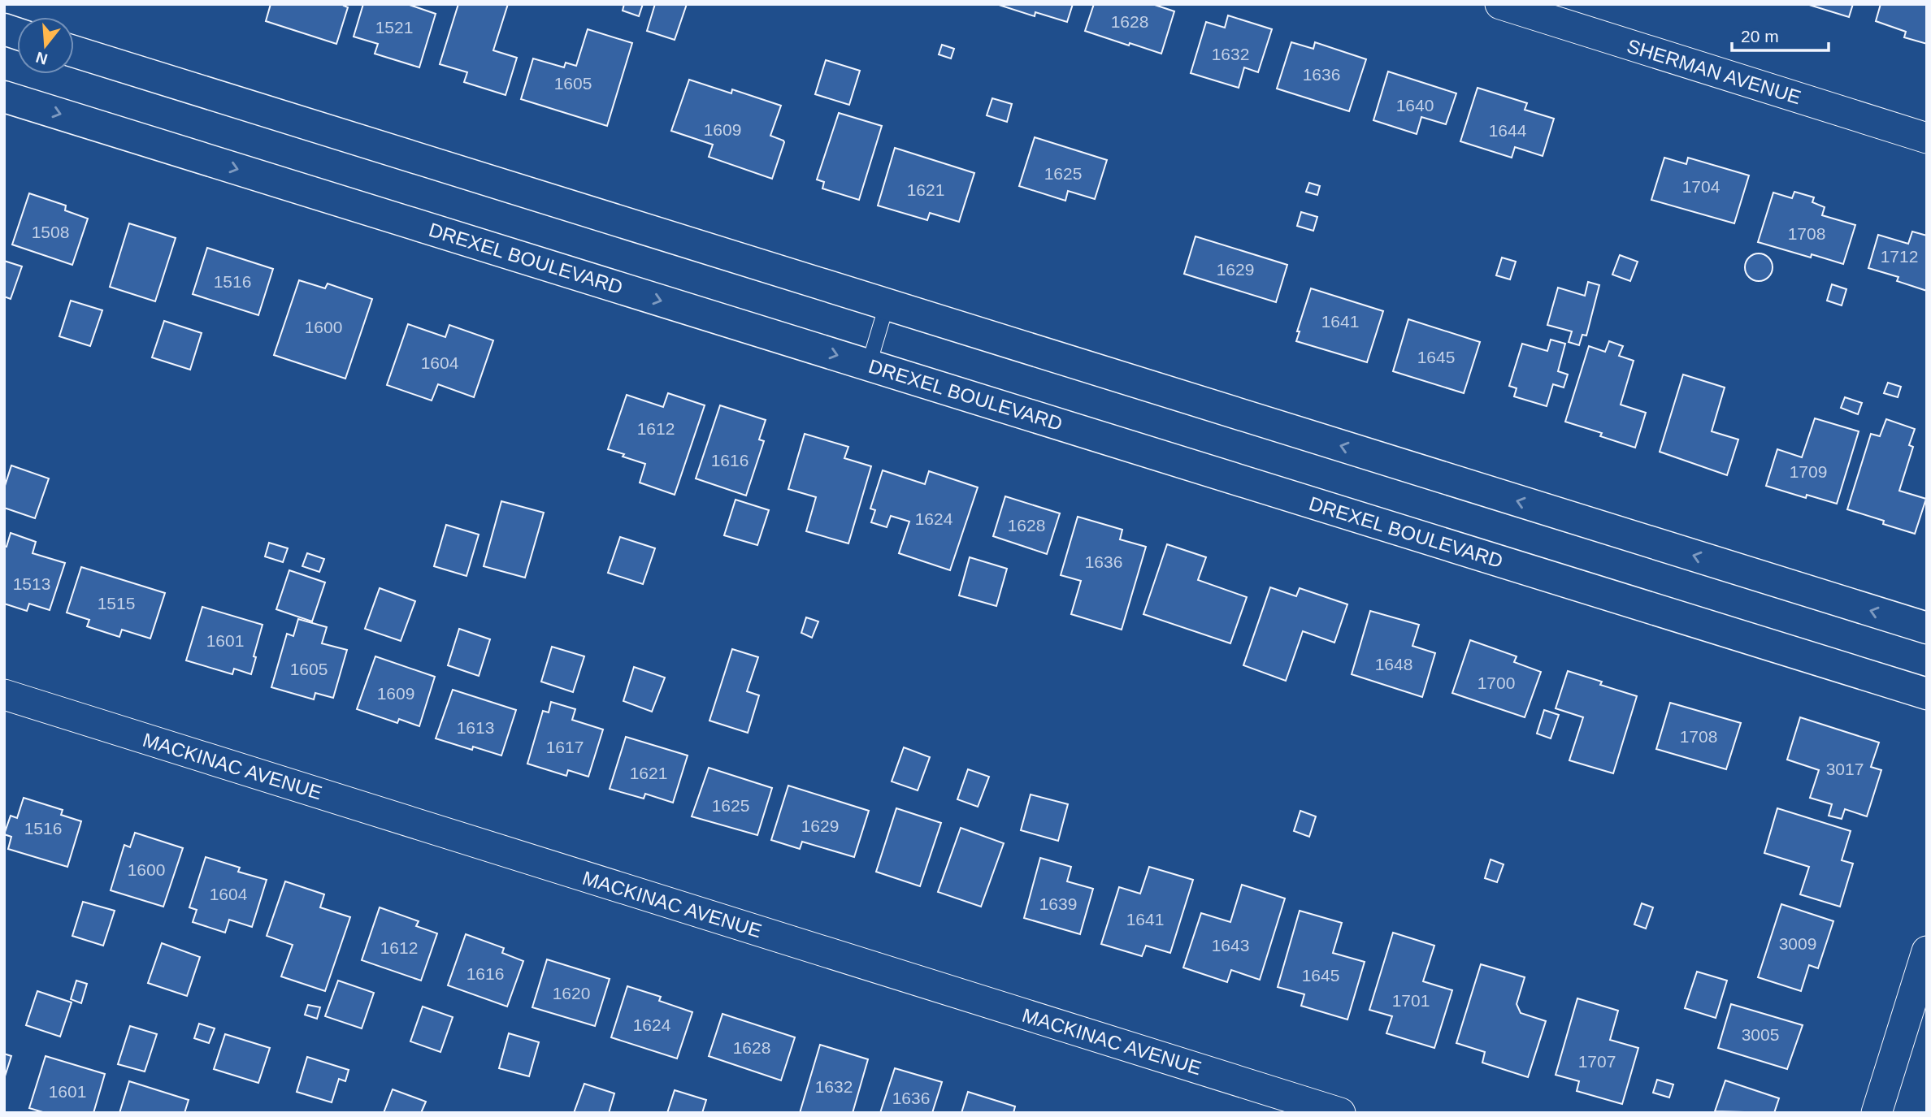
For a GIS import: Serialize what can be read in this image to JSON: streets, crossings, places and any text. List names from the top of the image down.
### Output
{
  "streets": {
    "street": ["SHERMAN AVENUE", "DREXEL BOULEVARD", "MACKINAC AVENUE"]
  },
  "house_numbers": [
    "1628",
    "1521",
    "1632",
    "1636",
    "1605",
    "1640",
    "1609",
    "1644",
    "1625",
    "1704",
    "1621",
    "1508",
    "1708",
    "1712",
    "1629",
    "1516",
    "1641",
    "1600",
    "1645",
    "1604",
    "1612",
    "1616",
    "1709",
    "1624",
    "1628",
    "1636",
    "1513",
    "1515",
    "1601",
    "1648",
    "1605",
    "1700",
    "1609",
    "1613",
    "1708",
    "1617",
    "3017",
    "1621",
    "1625",
    "1629",
    "1516",
    "1600",
    "1604",
    "1639",
    "1641",
    "3009",
    "1643",
    "1612",
    "1616",
    "1645",
    "1620",
    "1701",
    "1624",
    "3005",
    "1628",
    "1707",
    "1632",
    "1601",
    "1636"
  ],
  "scale_bar": "20 m",
  "north": "bottom"
}
